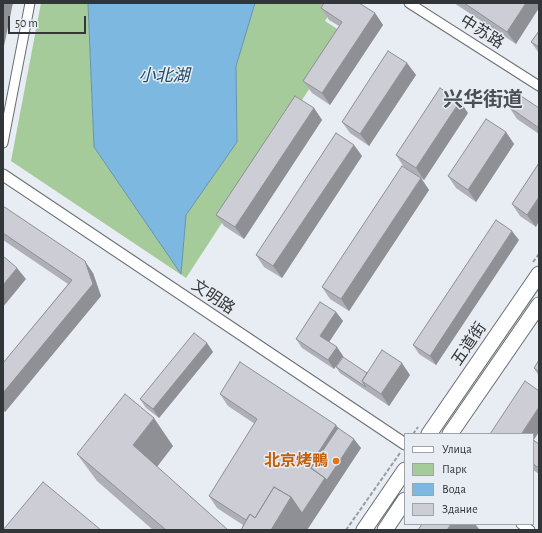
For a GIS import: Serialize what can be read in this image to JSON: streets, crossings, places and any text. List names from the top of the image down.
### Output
{
  "streets": {
    "highway": ["五道街"],
    "street": ["中苏路", "文明路"]
  },
  "districts": ["兴华街道"],
  "water": ["小北湖"],
  "places": ["北京烤鴨"],
  "legend": [
    "Улица",
    "Парк",
    "Вода",
    "Здание"
  ],
  "scale_bar": "50 m"
}
